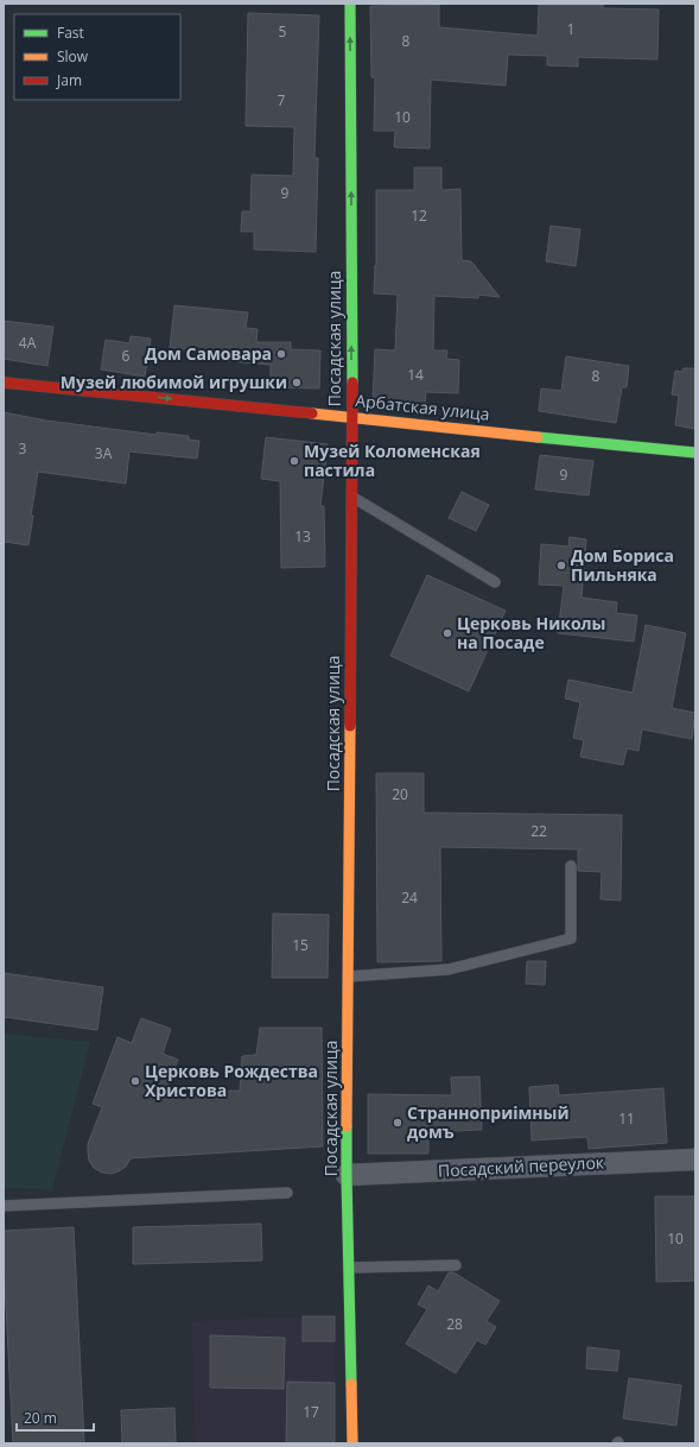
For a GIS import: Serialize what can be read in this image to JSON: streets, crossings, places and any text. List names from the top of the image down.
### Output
{
  "streets": {
    "street": ["Посадская улица", "Арбатская улица", "Посадский переулок"]
  },
  "crossings": [
    ["Посадская улица", "Арбатская улица"],
    ["Посадская улица", "Посадский переулок"]
  ],
  "one_way": ["Арбатская улица"],
  "places": [
    "Дом Самовара",
    "Музей любимой игрушки",
    "Музей Коломенская пастила",
    "Дом Бориса Пильняка",
    "Церковь Николы на Посаде",
    "Церковь Рождества Христова",
    "Странноприiмный домъ"
  ],
  "house_numbers": [
    "1",
    "5",
    "8",
    "7",
    "10",
    "9",
    "12",
    "4А",
    "6",
    "14",
    "8",
    "3",
    "3А",
    "9",
    "13",
    "20",
    "22",
    "24",
    "15",
    "11",
    "10",
    "28",
    "17"
  ],
  "legend": ["Fast", "Slow", "Jam"],
  "scale_bar": "20 m"
}
